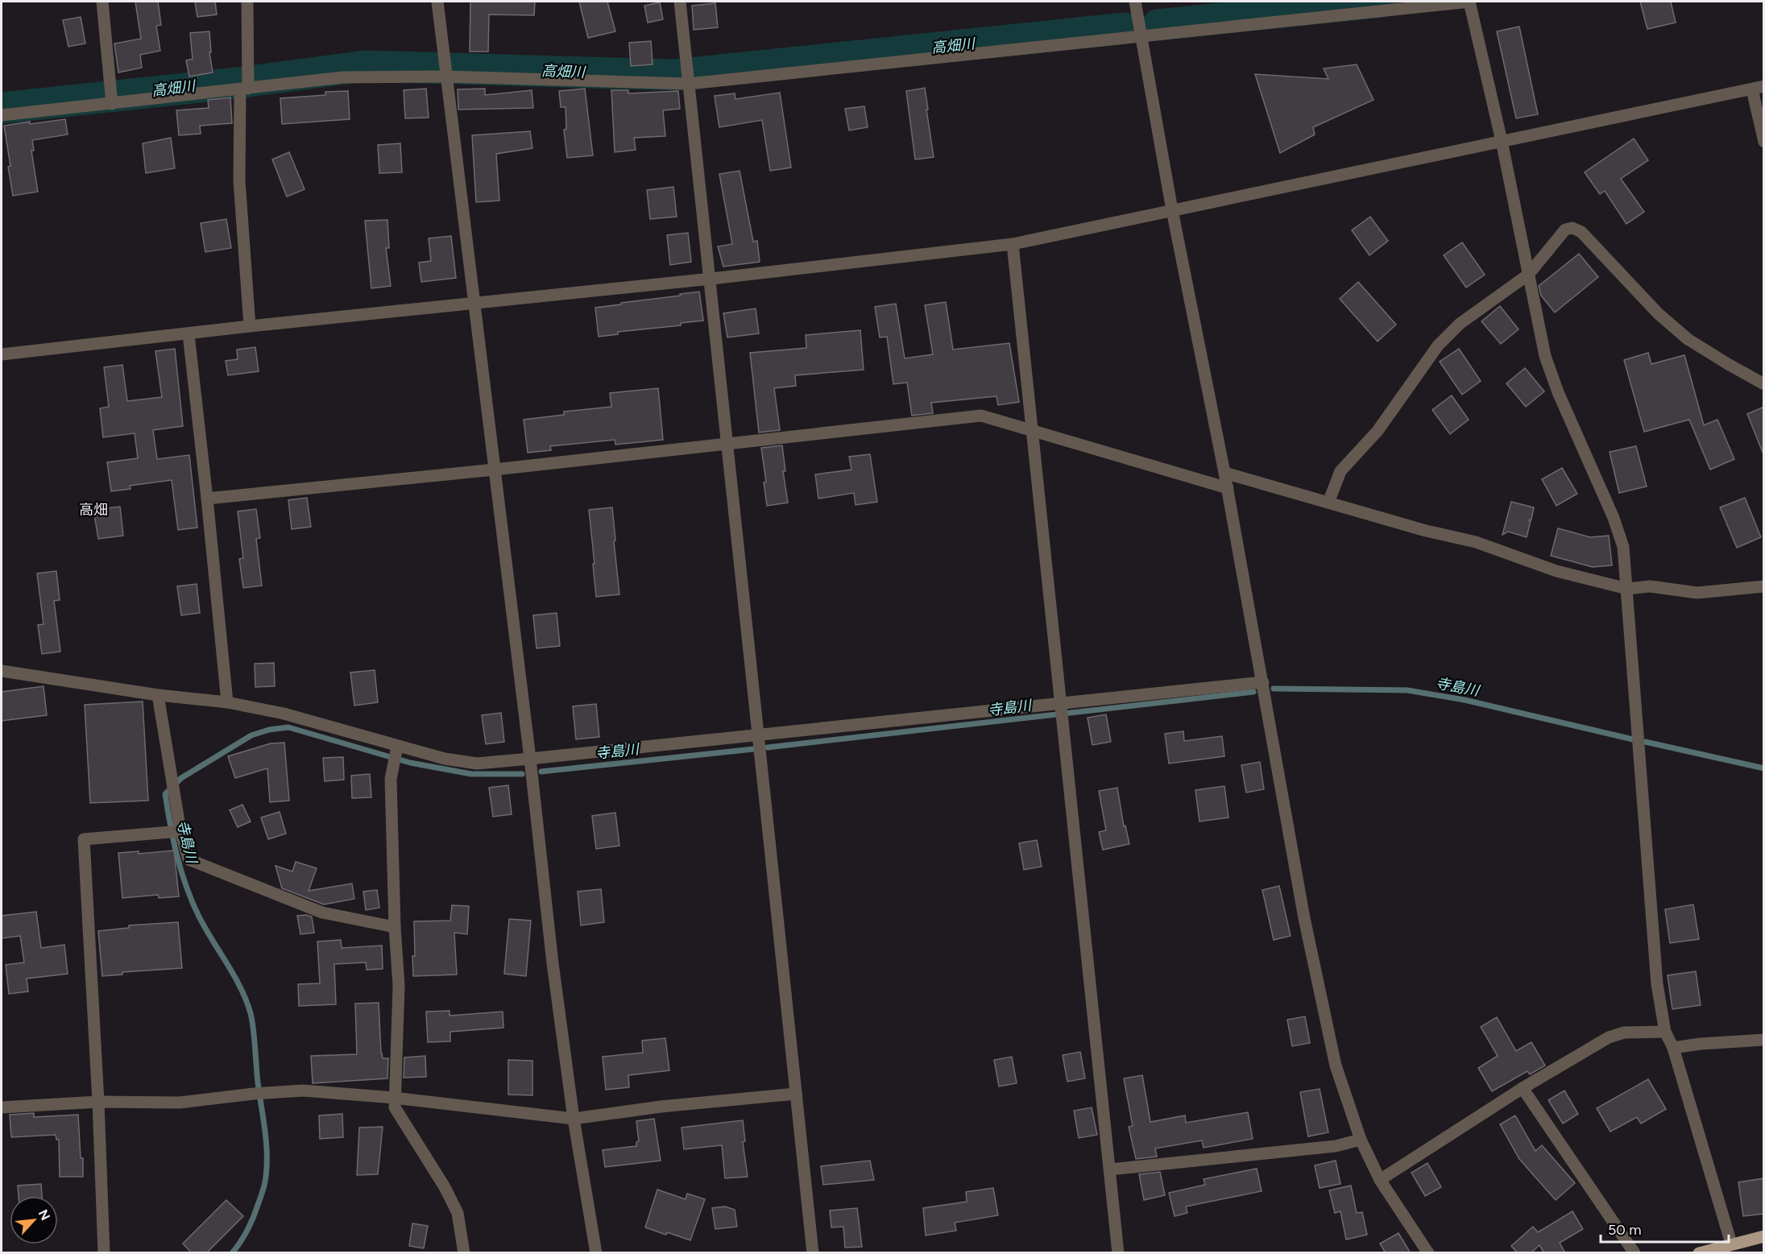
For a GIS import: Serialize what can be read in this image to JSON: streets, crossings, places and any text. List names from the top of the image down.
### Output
{
  "districts": ["高畑"],
  "water": ["高畑川", "寺島川"],
  "scale_bar": "50 m",
  "north": "top right"
}
